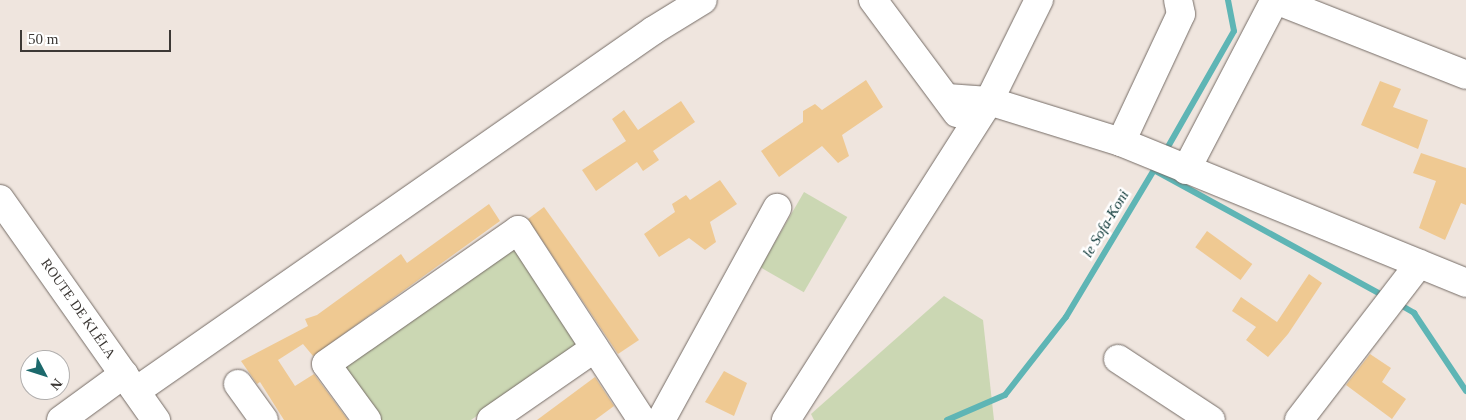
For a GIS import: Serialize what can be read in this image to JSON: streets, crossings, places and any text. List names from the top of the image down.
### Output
{
  "streets": {
    "street": ["ROUTE DE KLÉLA"]
  },
  "water": ["le Sofa-Koni"],
  "scale_bar": "50 m",
  "north": "bottom right"
}
